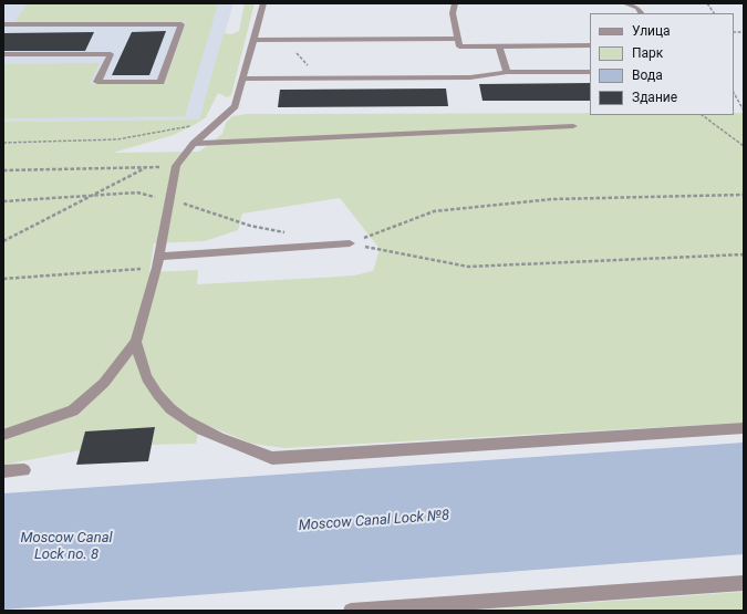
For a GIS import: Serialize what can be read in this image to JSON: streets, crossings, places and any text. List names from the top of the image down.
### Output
{
  "water": ["Moscow Canal Lock №8", "Moscow Canal Lock no. 8"],
  "legend": [
    "Улица",
    "Парк",
    "Вода",
    "Здание"
  ]
}
